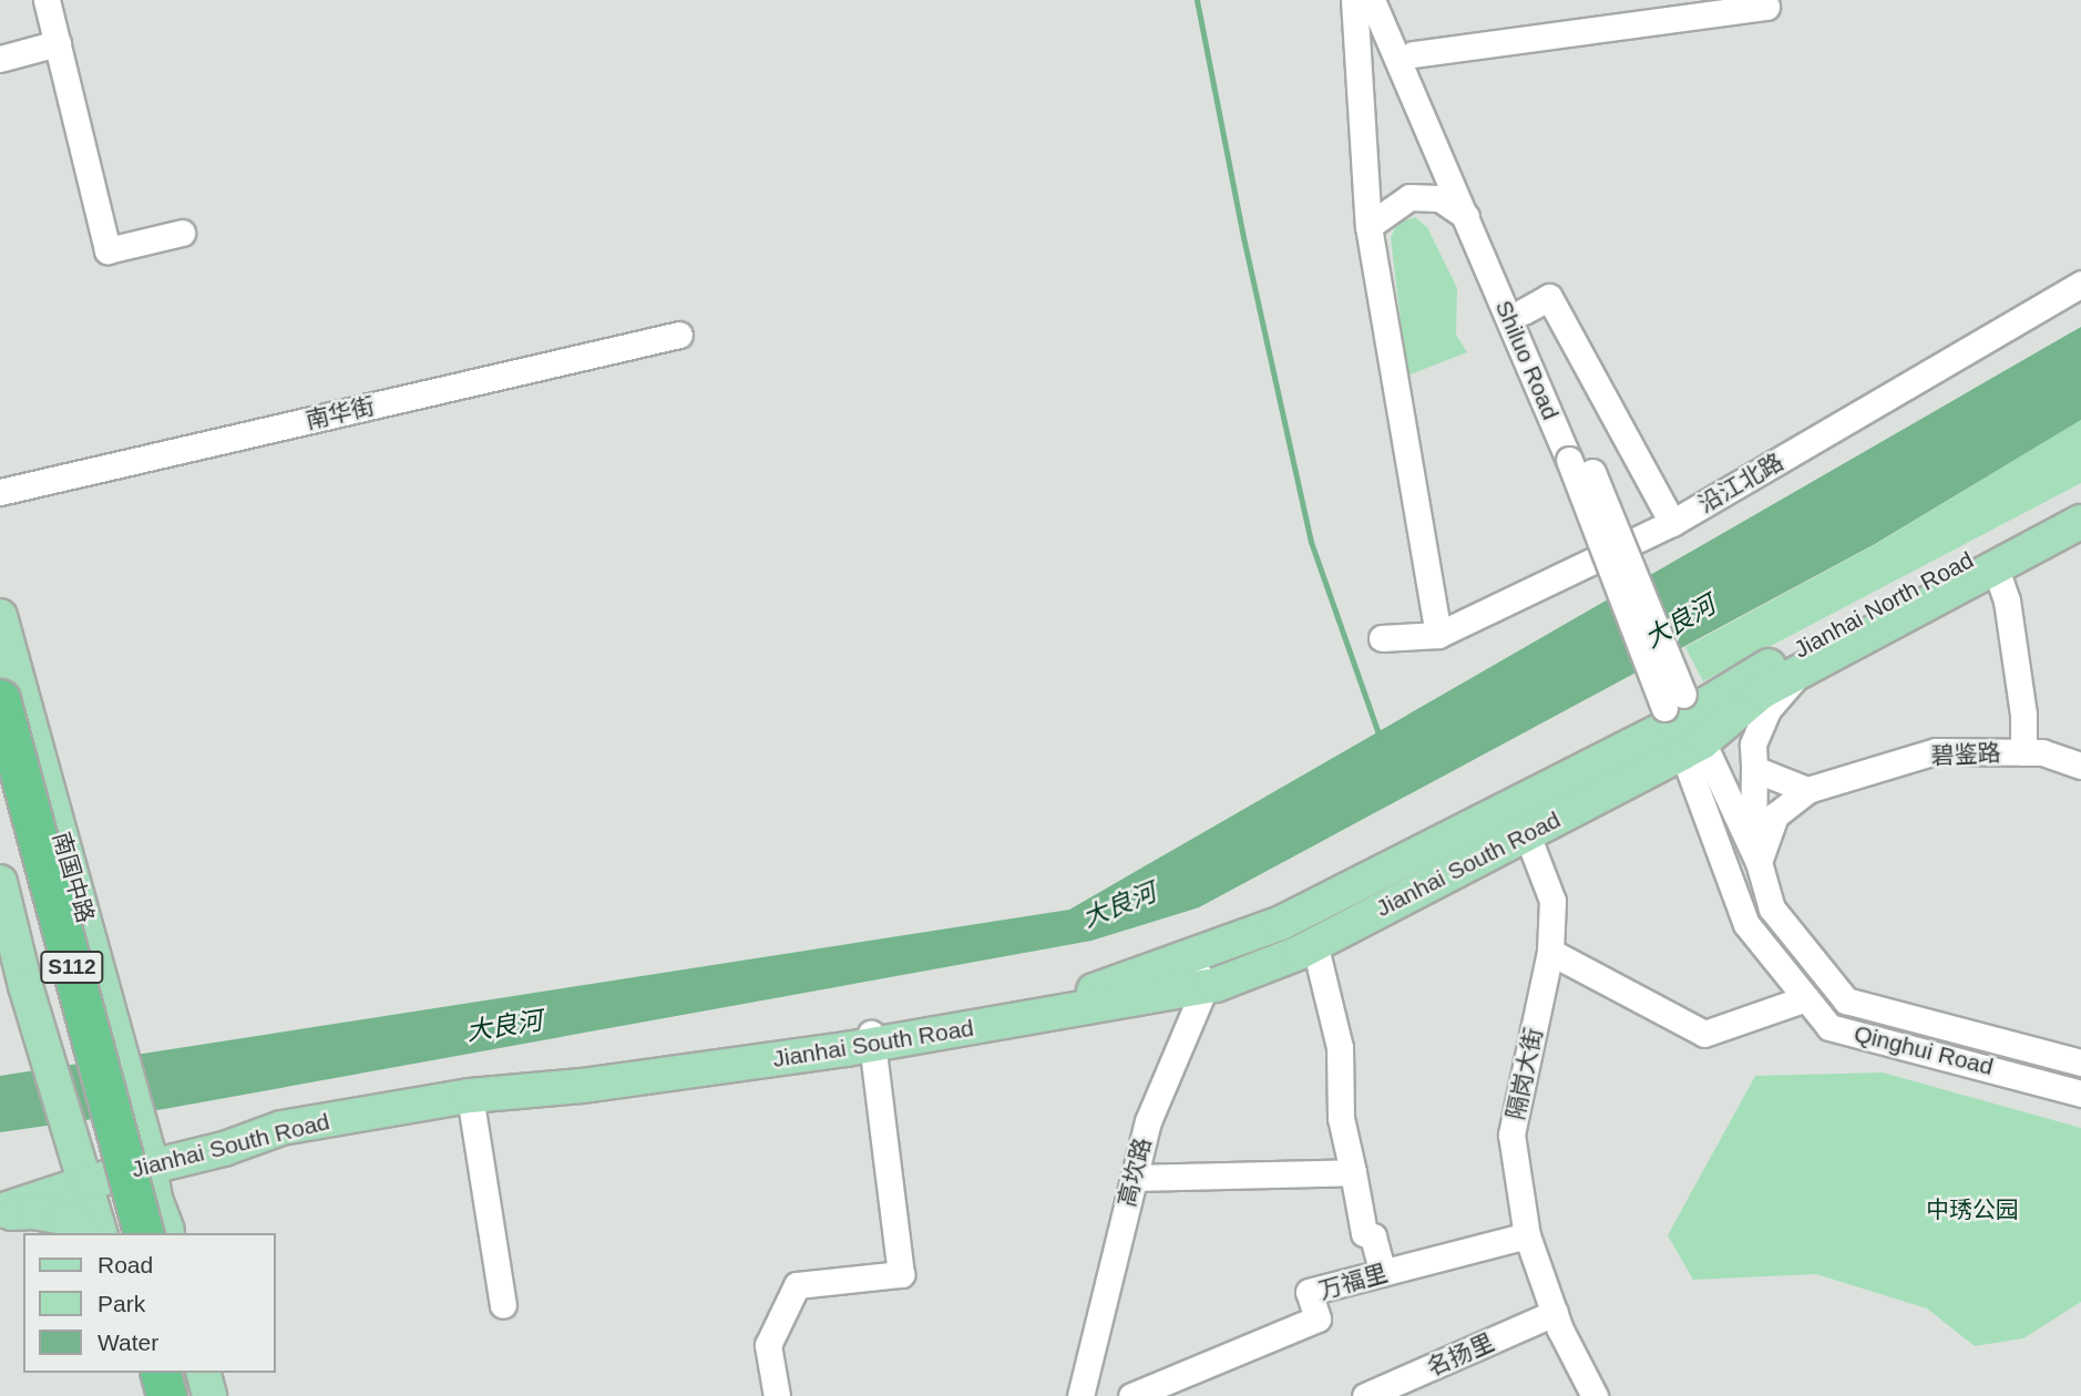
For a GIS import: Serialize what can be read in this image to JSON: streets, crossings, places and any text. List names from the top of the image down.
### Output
{
  "streets": {
    "highway": ["S112"],
    "main road": ["Jianhai North Road", "Jianhai South Road", "南国中路"],
    "street": [
      "Shiluo Road",
      "南华街",
      "沿江北路",
      "碧鉴路",
      "Qinghui Road",
      "隔岗大街",
      "高坎路",
      "万福里",
      "名扬里"
    ]
  },
  "crossings": [
    ["Shiluo Road", "Jianhai North Road"],
    ["Shiluo Road", "Jianhai South Road"],
    ["Shiluo Road", "Qinghui Road"],
    ["Jianhai North Road", "Jianhai South Road"],
    ["Jianhai North Road", "Qinghui Road"],
    ["Jianhai South Road", "南国中路"],
    ["Jianhai South Road", "Qinghui Road"],
    ["Jianhai South Road", "隔岗大街"],
    ["Jianhai South Road", "高坎路"],
    ["南国中路", "S112"],
    ["隔岗大街", "万福里"],
    ["隔岗大街", "名扬里"]
  ],
  "water": ["大良河"],
  "parks": ["中琇公园"],
  "legend": ["Road", "Park", "Water"]
}
